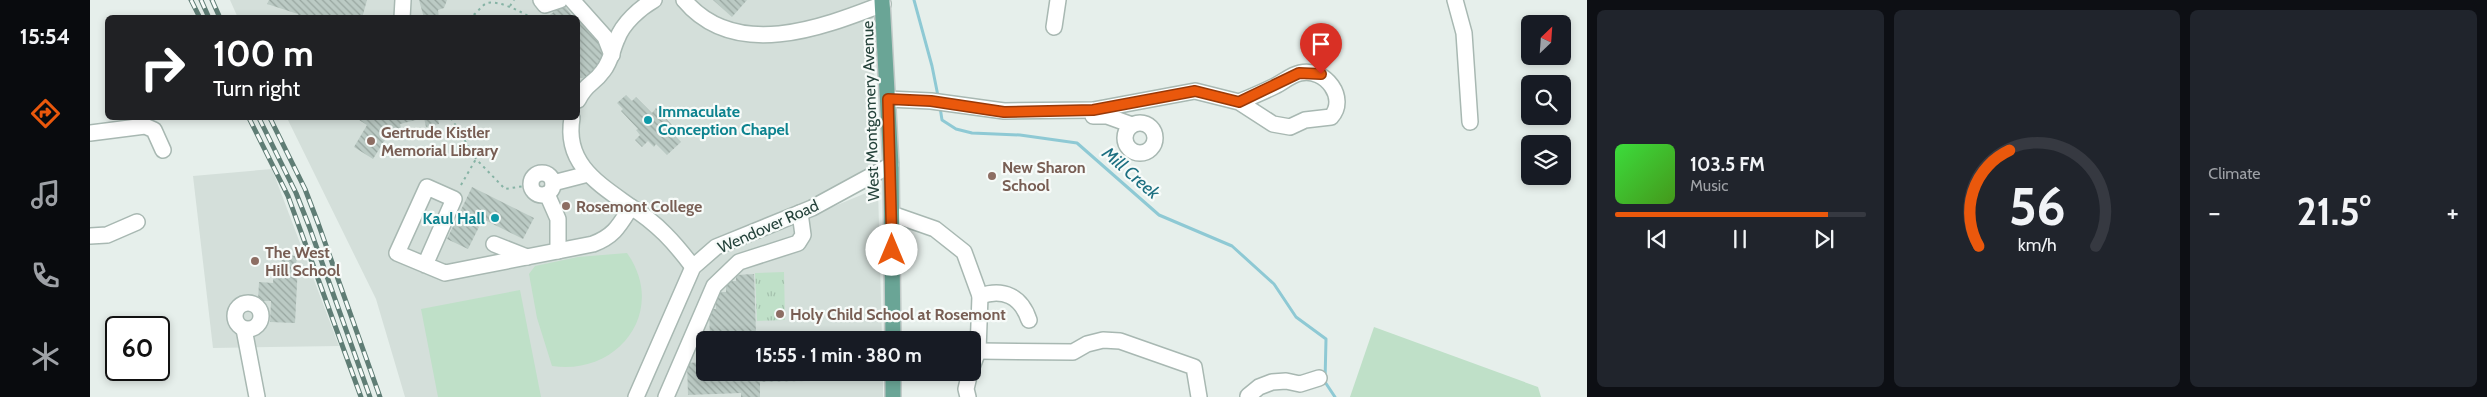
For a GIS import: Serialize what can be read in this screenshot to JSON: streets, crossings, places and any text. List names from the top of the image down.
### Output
{
  "streets": {
    "main road": ["West Montgomery Avenue"],
    "street": ["Wendover Road"]
  },
  "crossings": [
    ["West Montgomery Avenue", "Wendover Road"]
  ],
  "water": ["Mill Creek"],
  "places": [
    "Immaculate Conception Chapel",
    "Gertrude Kistler Memorial Library",
    "New Sharon School",
    "Rosemont College",
    "Kaul Hall",
    "The West Hill School",
    "Holy Child School at Rosemont"
  ],
  "north": "top right",
  "page": {
    "tabs": "15:54",
    "tile": "Climate",
    "turn": ["100 m", "Turn right"],
    "song": ["103.5 FM", "Music"],
    "heat": ["−", "21.5°", "+"],
    "limit": "60",
    "trip": "15:55 · 1 min · 380 m",
    "gauge": ["56", "km/h"]
  }
}
